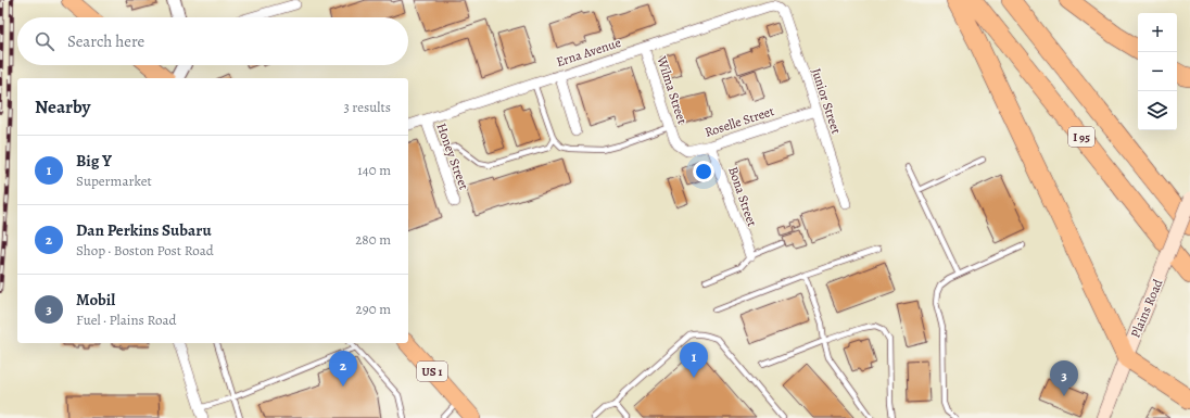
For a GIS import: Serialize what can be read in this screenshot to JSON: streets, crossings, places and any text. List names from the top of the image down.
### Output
{
  "streets": {
    "highway": ["I 95"],
    "main road": ["Plains Road", "US 1"],
    "street": [
      "Erna Avenue",
      "Wilma Street",
      "Junior Street",
      "Roselle Street",
      "Honey Street",
      "Bona Street"
    ]
  },
  "crossings": [
    ["Erna Avenue", "Wilma Street"],
    ["Erna Avenue", "Junior Street"],
    ["Erna Avenue", "Honey Street"],
    ["Wilma Street", "Roselle Street"],
    ["Junior Street", "Roselle Street"],
    ["Roselle Street", "Bona Street"]
  ],
  "page": {
    "map_buttons": ["+", "−"],
    "search": "Search here",
    "heading": ["Nearby", "3 results"],
    "list": [
      {
        "mark": "1",
        "name": "Big Y",
        "note": "Supermarket",
        "value": "140 m"
      },
      {
        "mark": "2",
        "name": "Dan Perkins Subaru",
        "note": "Shop · Boston Post Road",
        "value": "280 m"
      },
      {
        "mark": "3",
        "name": "Mobil",
        "note": "Fuel · Plains Road",
        "value": "290 m"
      }
    ],
    "pins": ["1", "2", "3"]
  }
}
